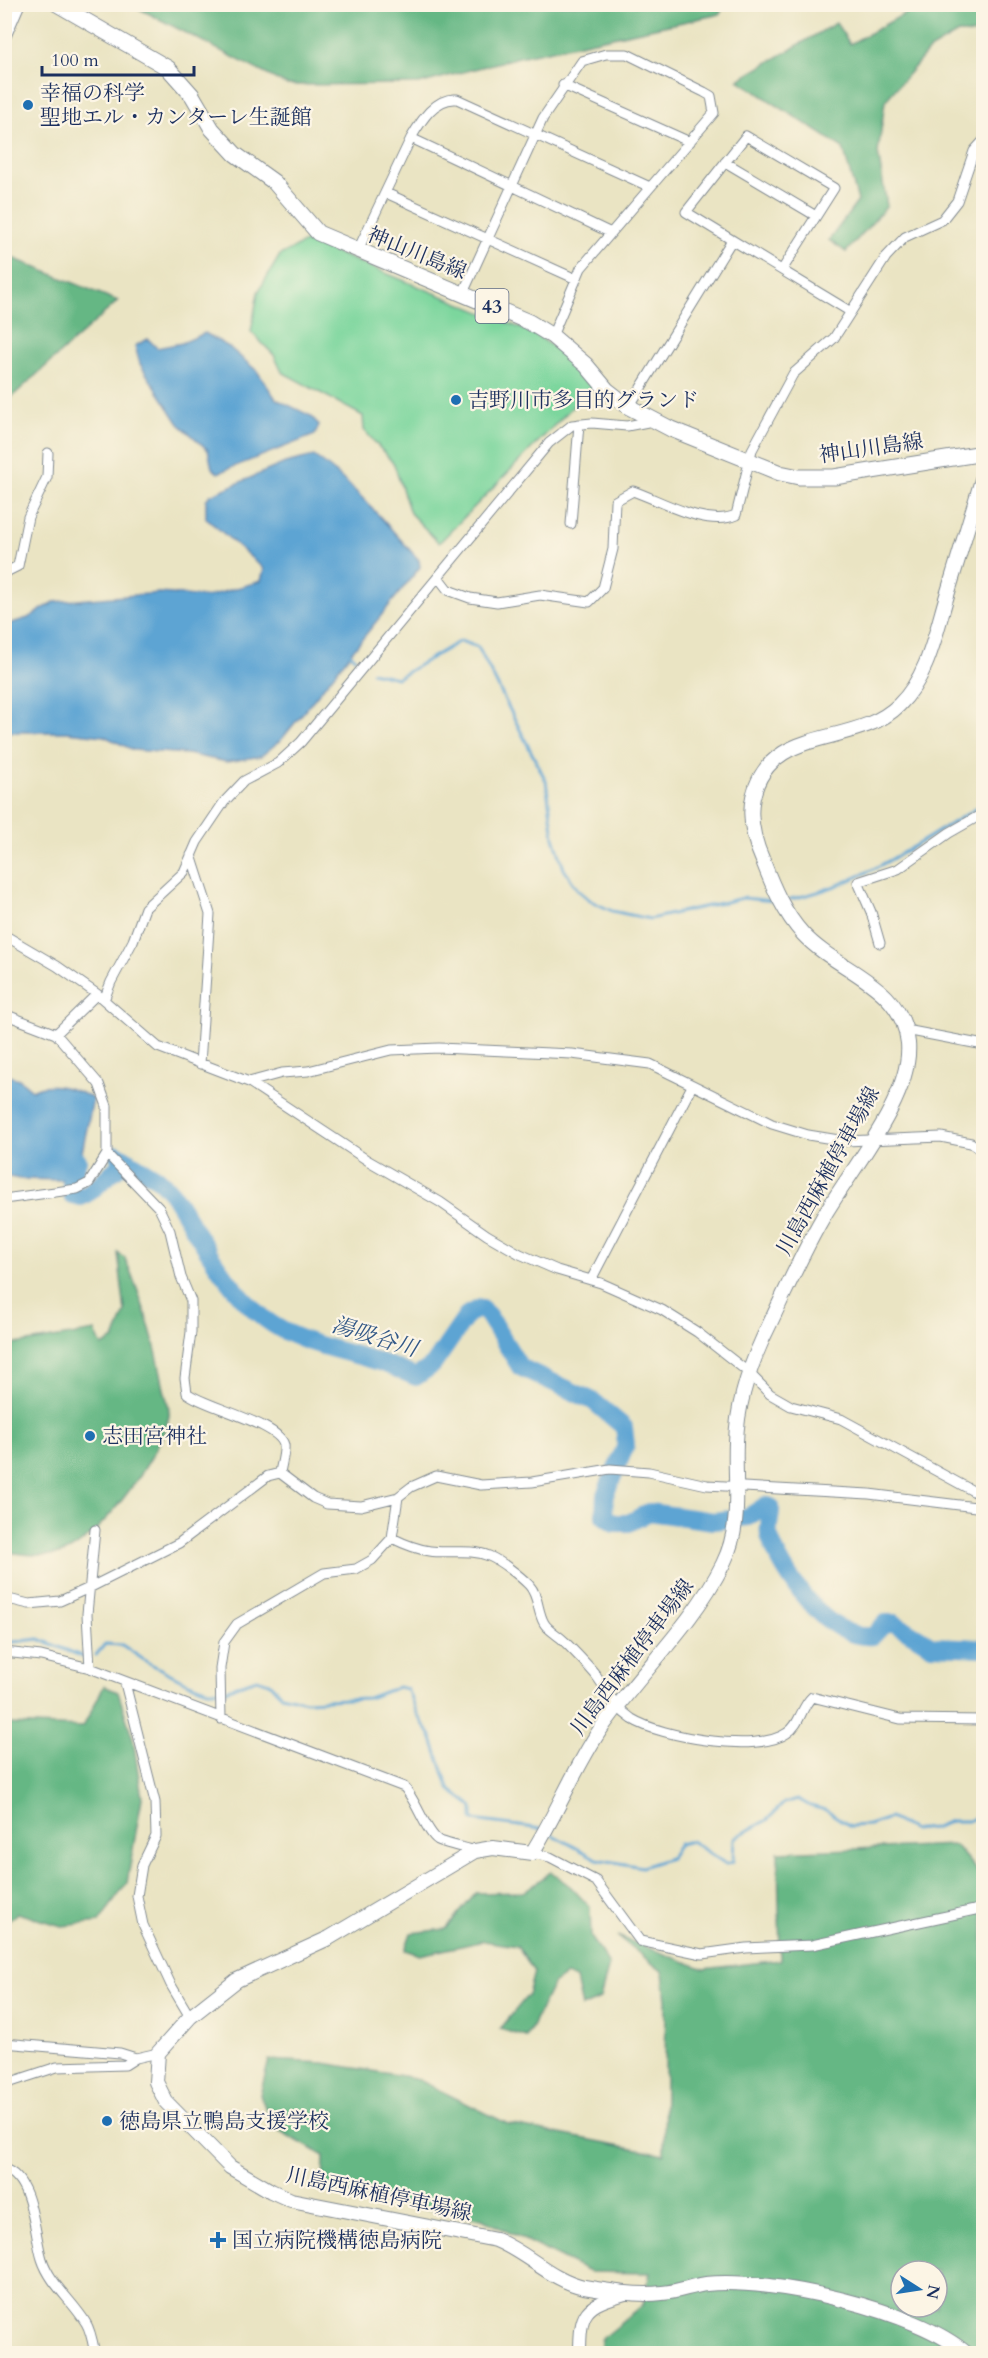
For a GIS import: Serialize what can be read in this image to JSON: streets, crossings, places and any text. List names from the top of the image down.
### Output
{
  "streets": {
    "main road": ["神山川島線", "43", "川島西麻植停車場線"]
  },
  "water": ["湯吸谷川"],
  "places": {
    "other": [
      "幸福の科学 聖地エル・カンターレ生誕館",
      "吉野川市多目的グランド",
      "志田宮神社",
      "徳島県立鴨島支援学校"
    ],
    "health": ["国立病院機構徳島病院"]
  },
  "scale_bar": "100 m",
  "north": "right"
}
